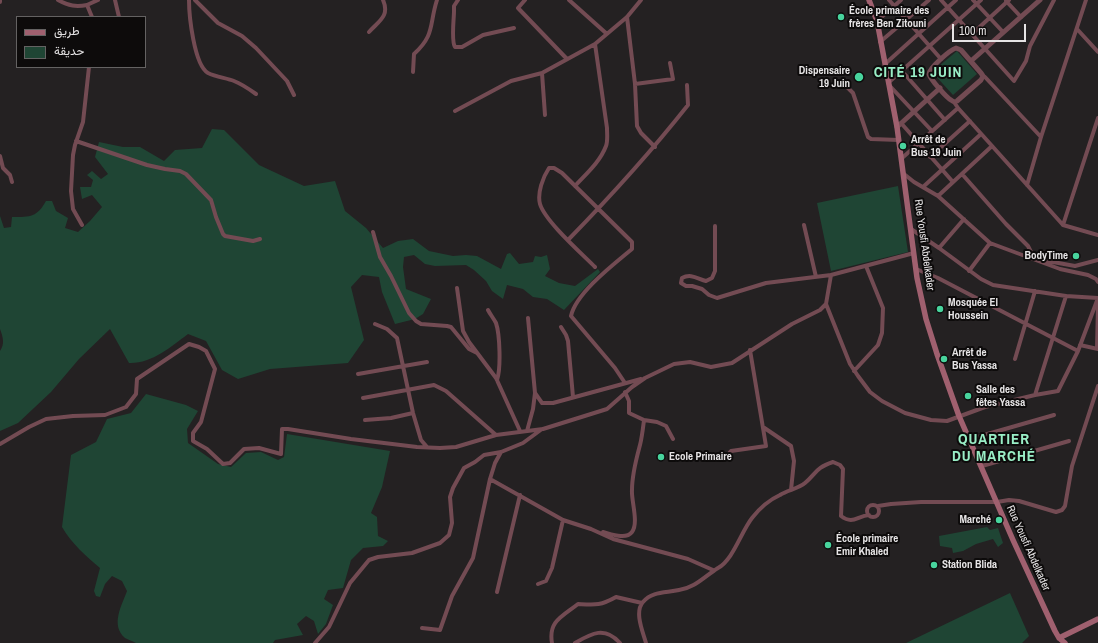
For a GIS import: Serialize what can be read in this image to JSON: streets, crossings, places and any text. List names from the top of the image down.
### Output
{
  "streets": {
    "main road": ["Rue Yousfi Abdelkader"]
  },
  "districts": ["CITÉ 19 JUIN", "QUARTIER DU MARCHÉ"],
  "places": [
    "École primaire des frères Ben Zitouni",
    "Dispensaire 19 Juin",
    "Arrêt de Bus 19 Juin",
    "BodyTime",
    "Mosquée El Houssein",
    "Arrêt de Bus Yassa",
    "Salle des fêtes Yassa",
    "Ecole Primaire",
    "Marché",
    "École primaire Emir Khaled",
    "Station Blida"
  ],
  "legend": ["طريق", "حديقة"],
  "scale_bar": "100 m"
}
